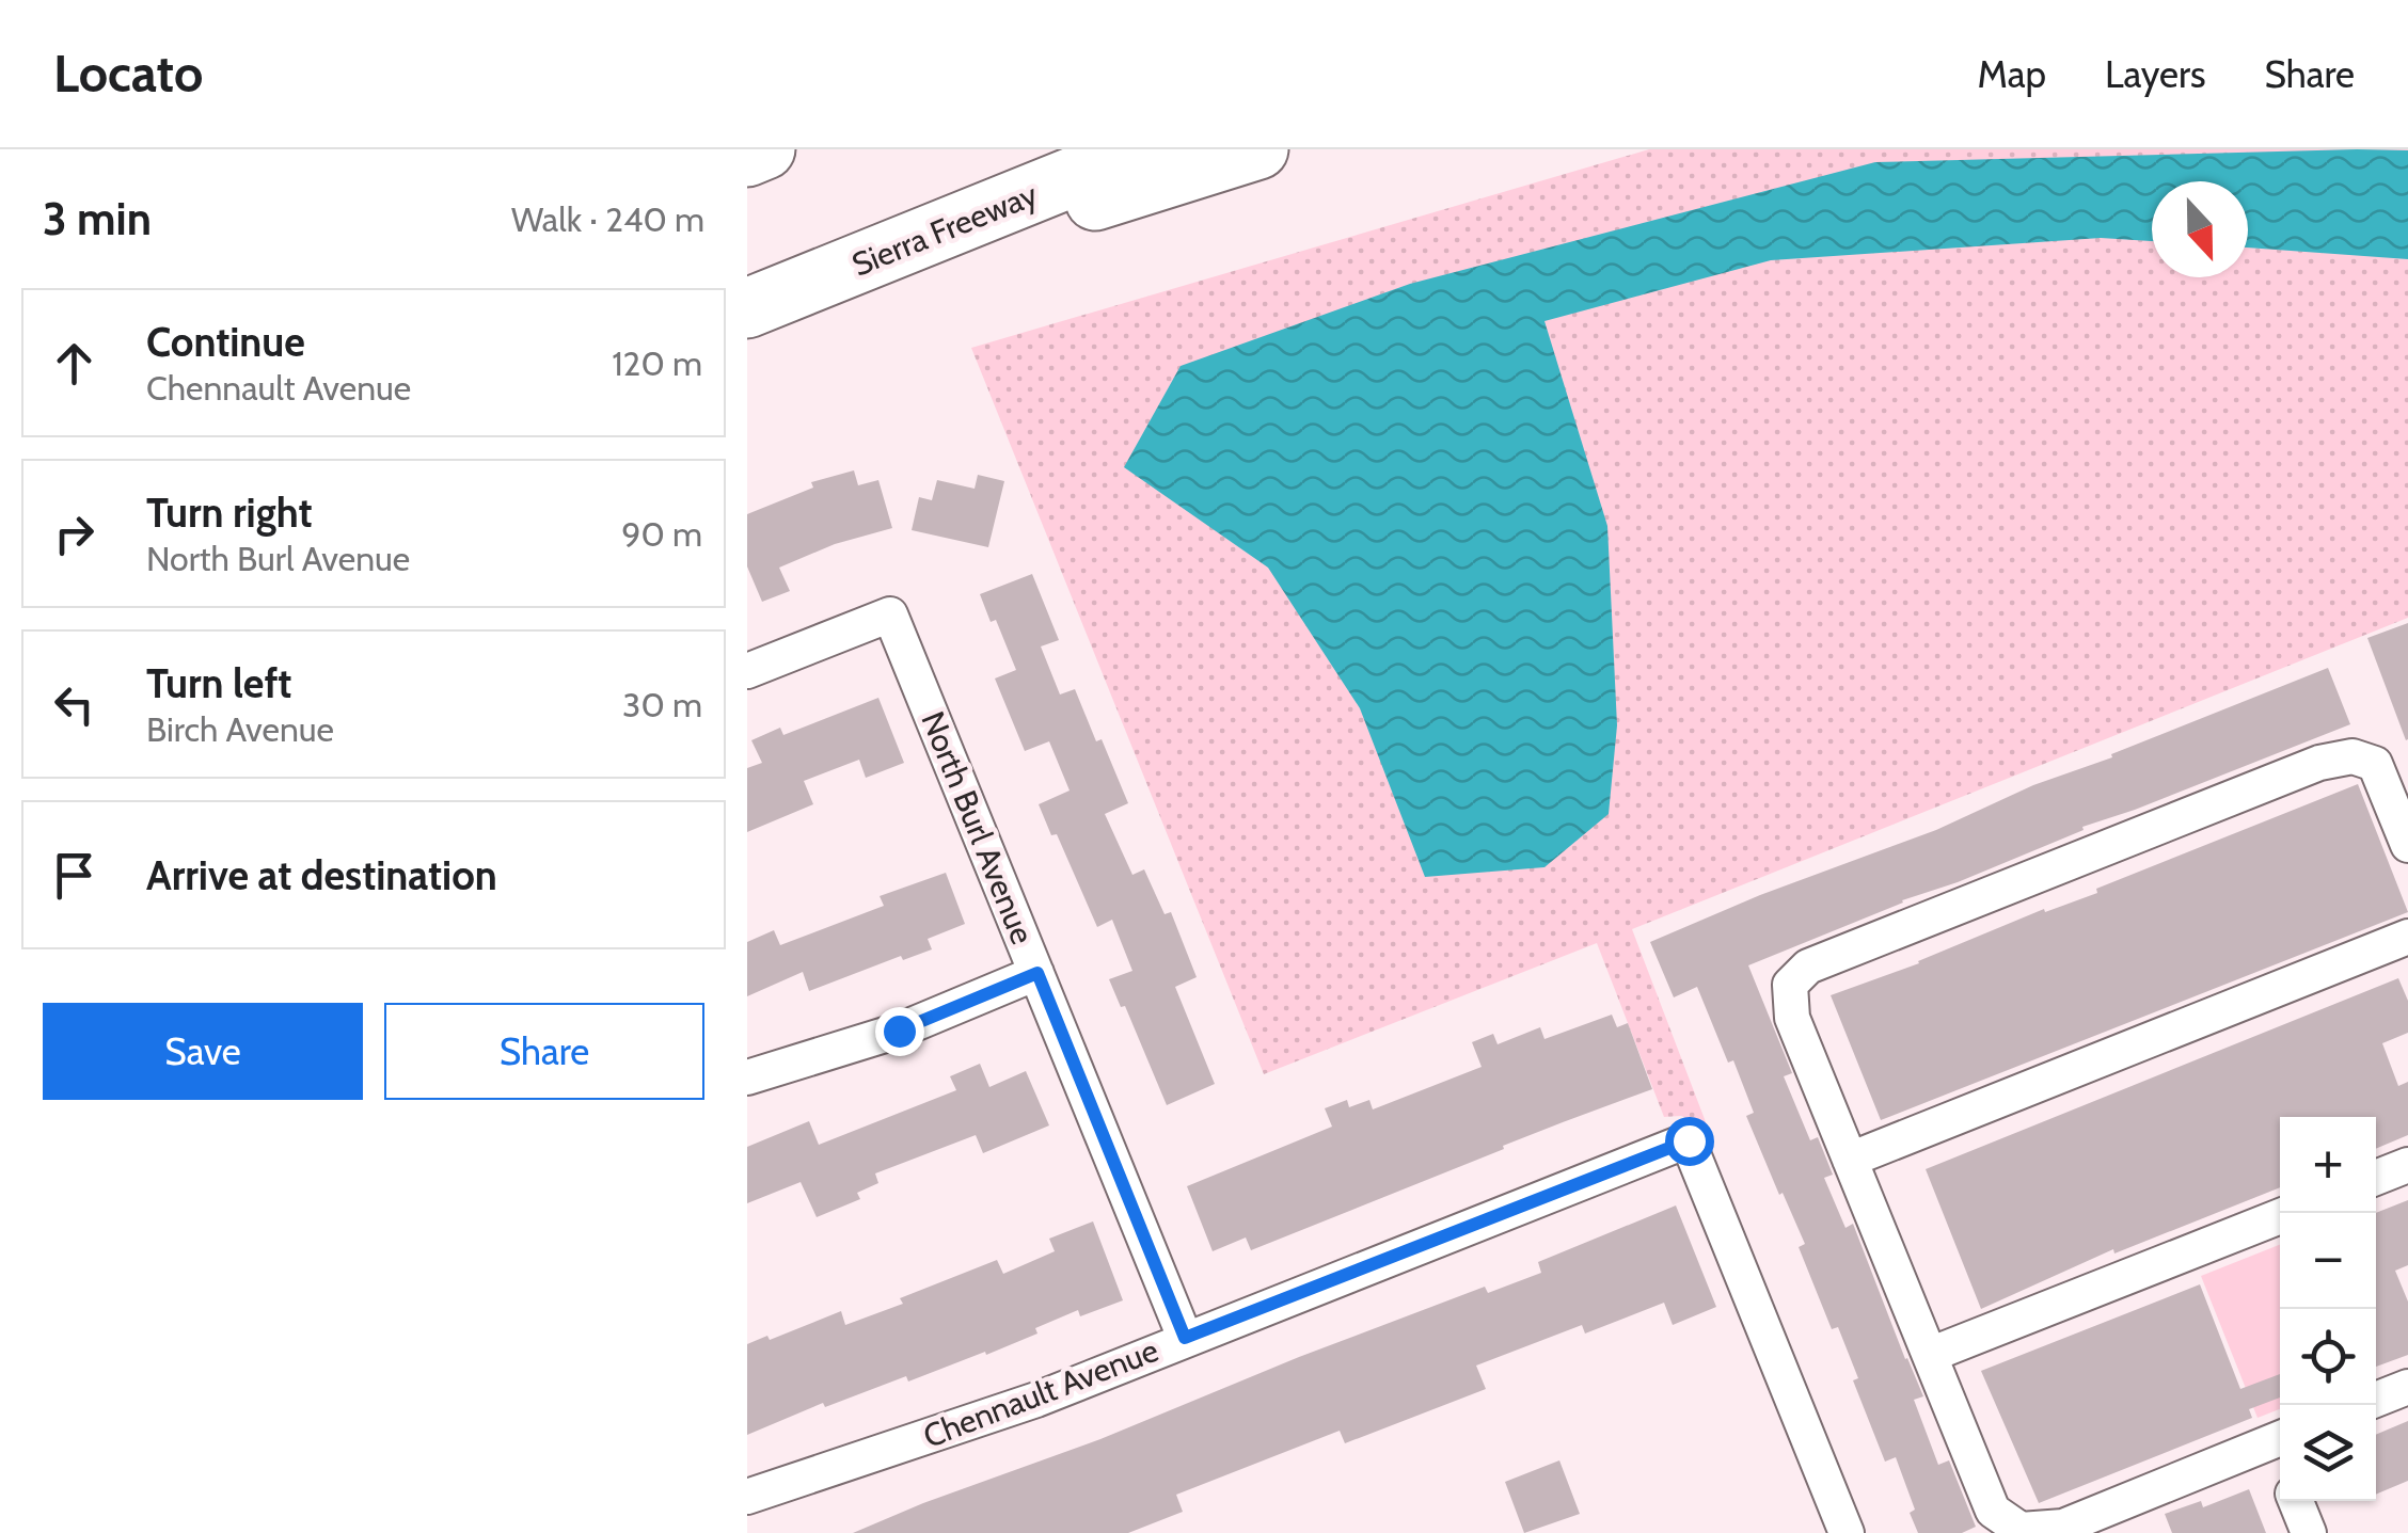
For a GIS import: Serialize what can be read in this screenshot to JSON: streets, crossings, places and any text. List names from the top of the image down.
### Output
{
  "streets": {
    "highway": ["Sierra Freeway"],
    "street": ["North Burl Avenue", "Chennault Avenue"]
  },
  "crossings": [
    ["North Burl Avenue", "Chennault Avenue"]
  ],
  "north": "bottom",
  "page": {
    "header": "Locato",
    "nav": ["Map", "Layers", "Share"],
    "heading": ["3 min", "Walk · 240 m"],
    "list": [
      ["Continue", "Chennault Avenue", "120 m"],
      ["Turn right", "North Burl Avenue", "90 m"],
      ["Turn left", "Birch Avenue", "30 m"],
      "Arrive at destination"
    ],
    "buttons": ["Save", "Share"],
    "map_buttons": ["+", "−"]
  }
}
